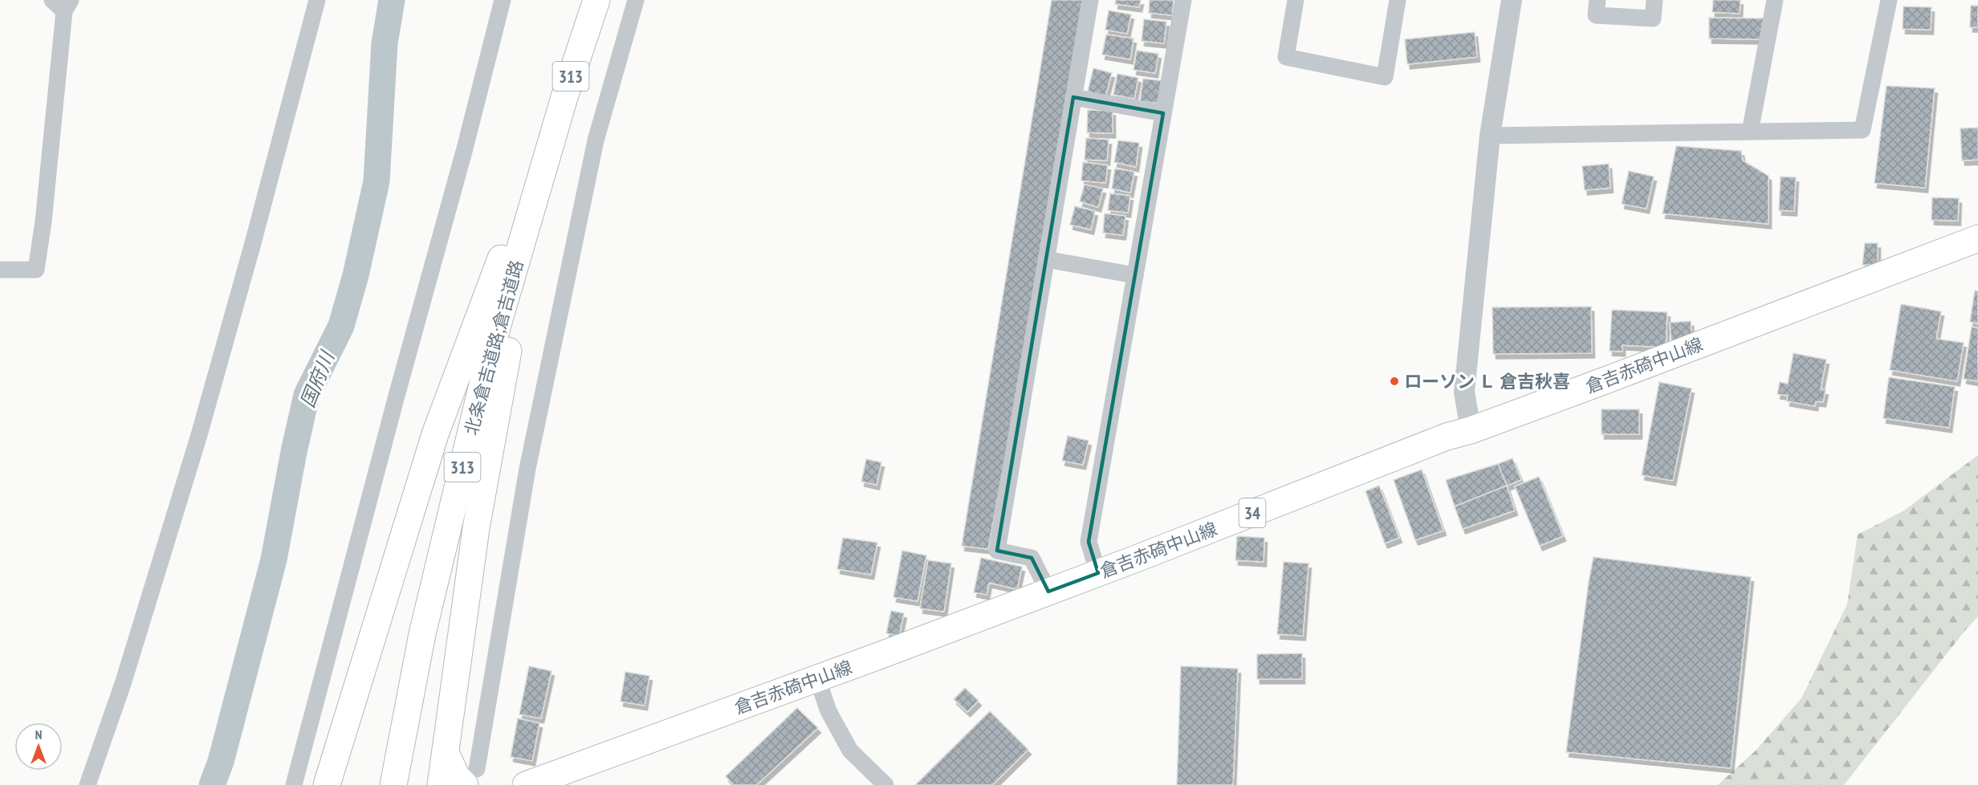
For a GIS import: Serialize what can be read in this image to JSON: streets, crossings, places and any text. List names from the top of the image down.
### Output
{
  "streets": {
    "main road": [
      "313",
      "北条倉吉道路;倉吉道路",
      "倉吉赤碕中山線",
      "34"
    ]
  },
  "water": ["国府川"],
  "places": ["ローソン Ｌ 倉吉秋喜"],
  "north": "top"
}
